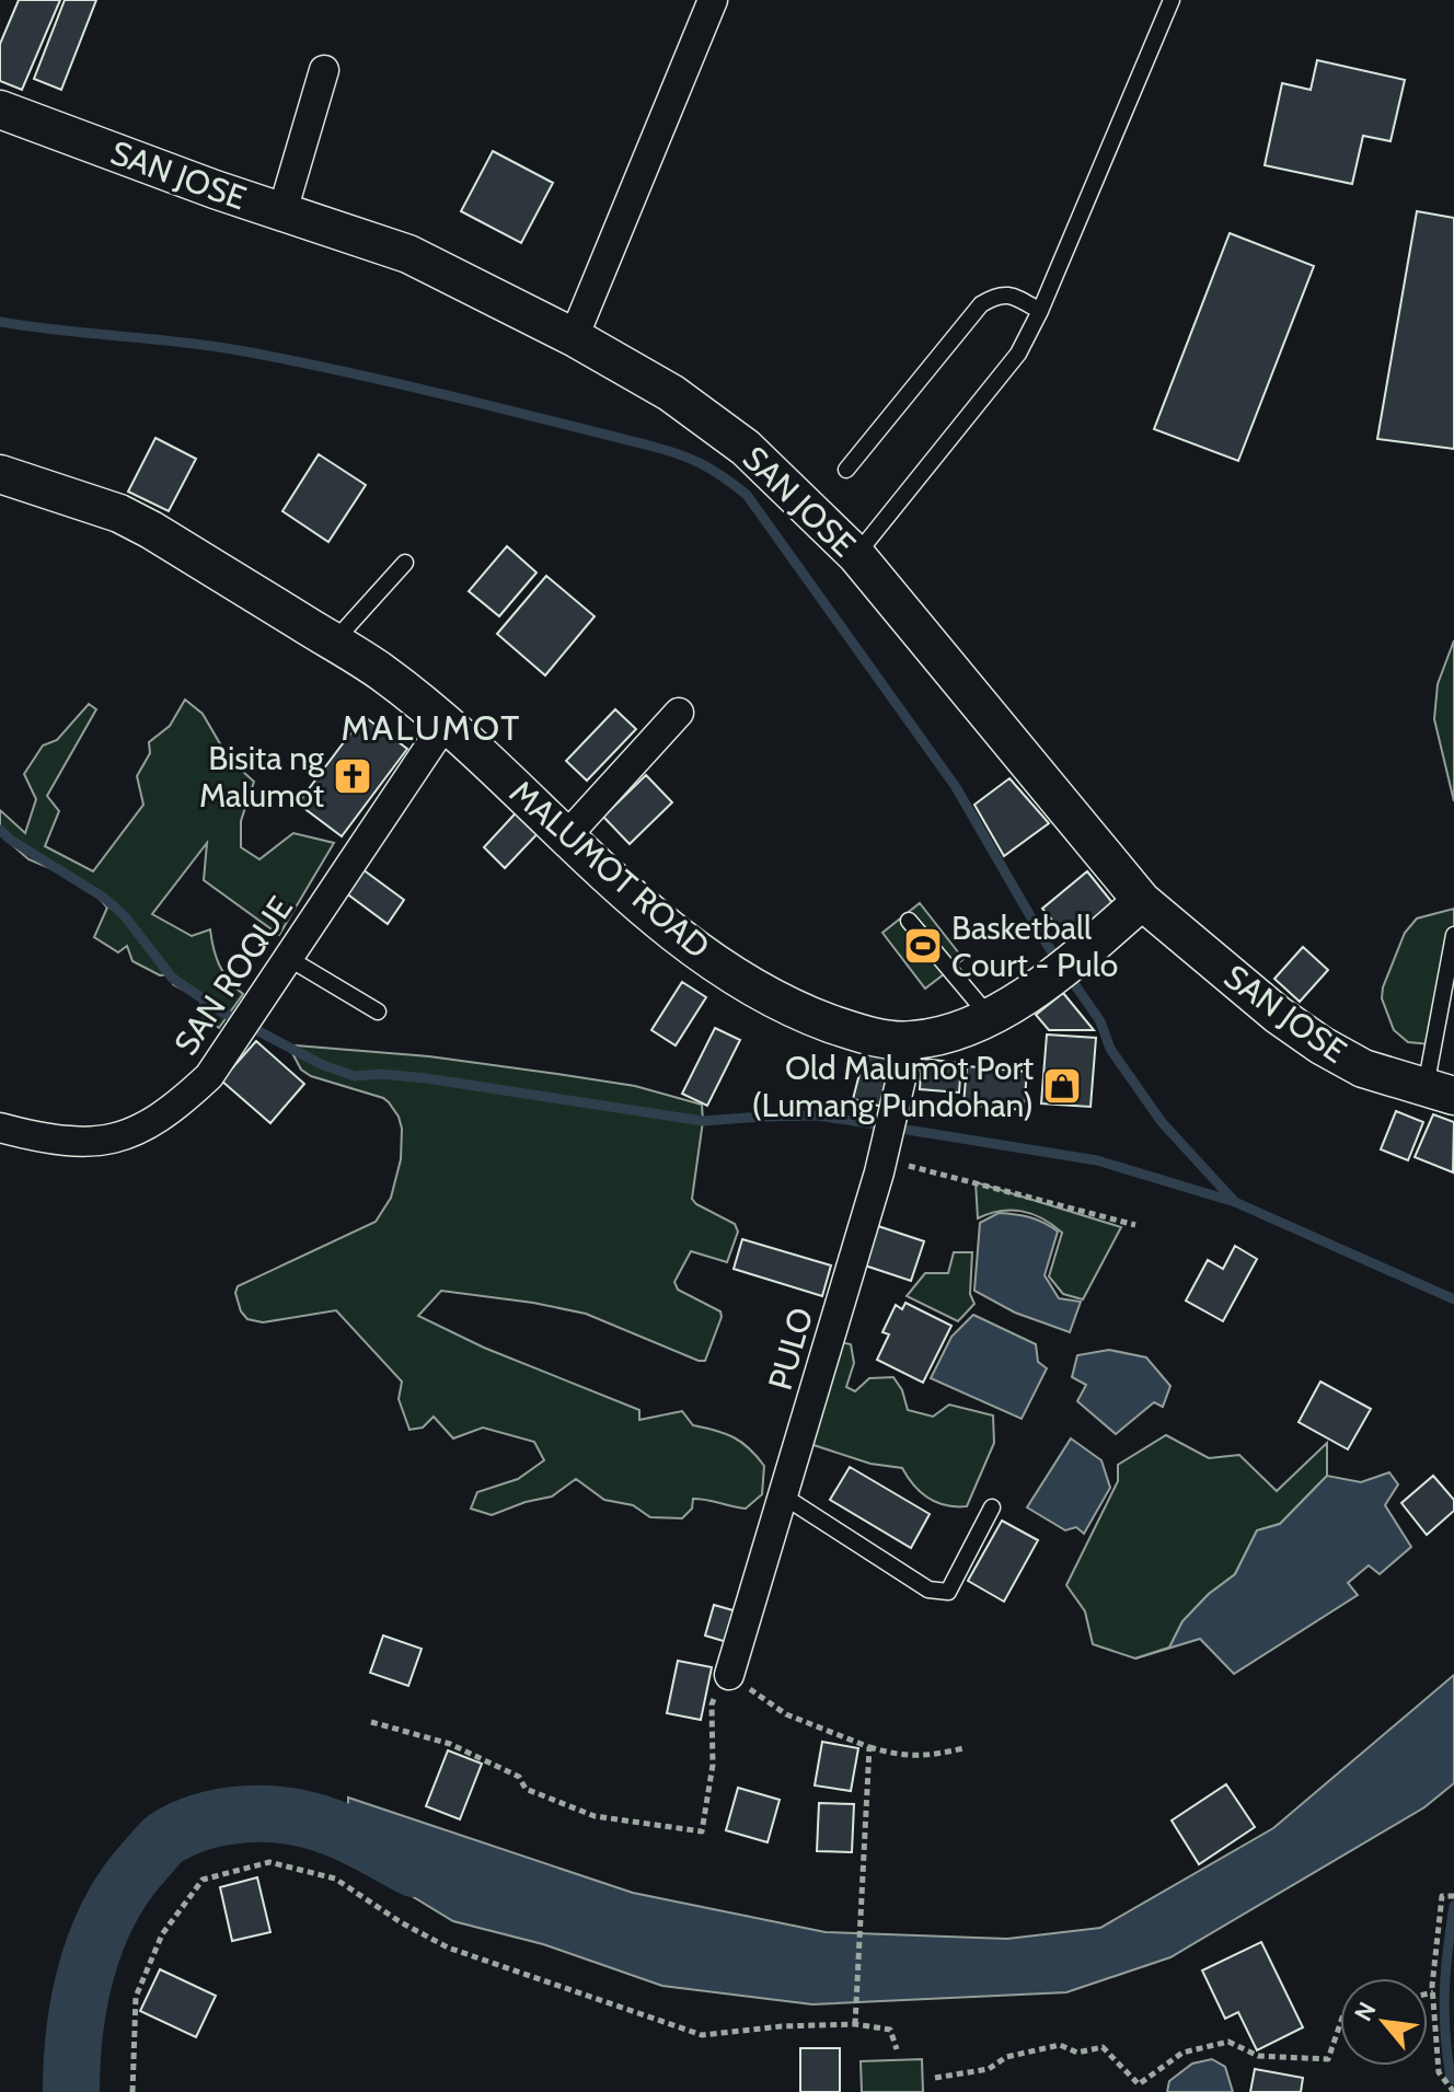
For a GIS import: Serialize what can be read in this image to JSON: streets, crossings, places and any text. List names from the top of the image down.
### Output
{
  "streets": {
    "street": [
      "SAN JOSE",
      "MALUMOT ROAD",
      "SAN ROQUE",
      "PULO"
    ]
  },
  "crossings": [
    ["SAN JOSE", "MALUMOT ROAD"],
    ["MALUMOT ROAD", "SAN ROQUE"],
    ["MALUMOT ROAD", "PULO"]
  ],
  "districts": ["MALUMOT"],
  "places": {
    "church": ["Bisita ng Malumot"],
    "sports": ["Basketball Court - Pulo"],
    "shop": ["Old Malumot Port (Lumang Pundohan)"]
  },
  "north": "top left"
}
